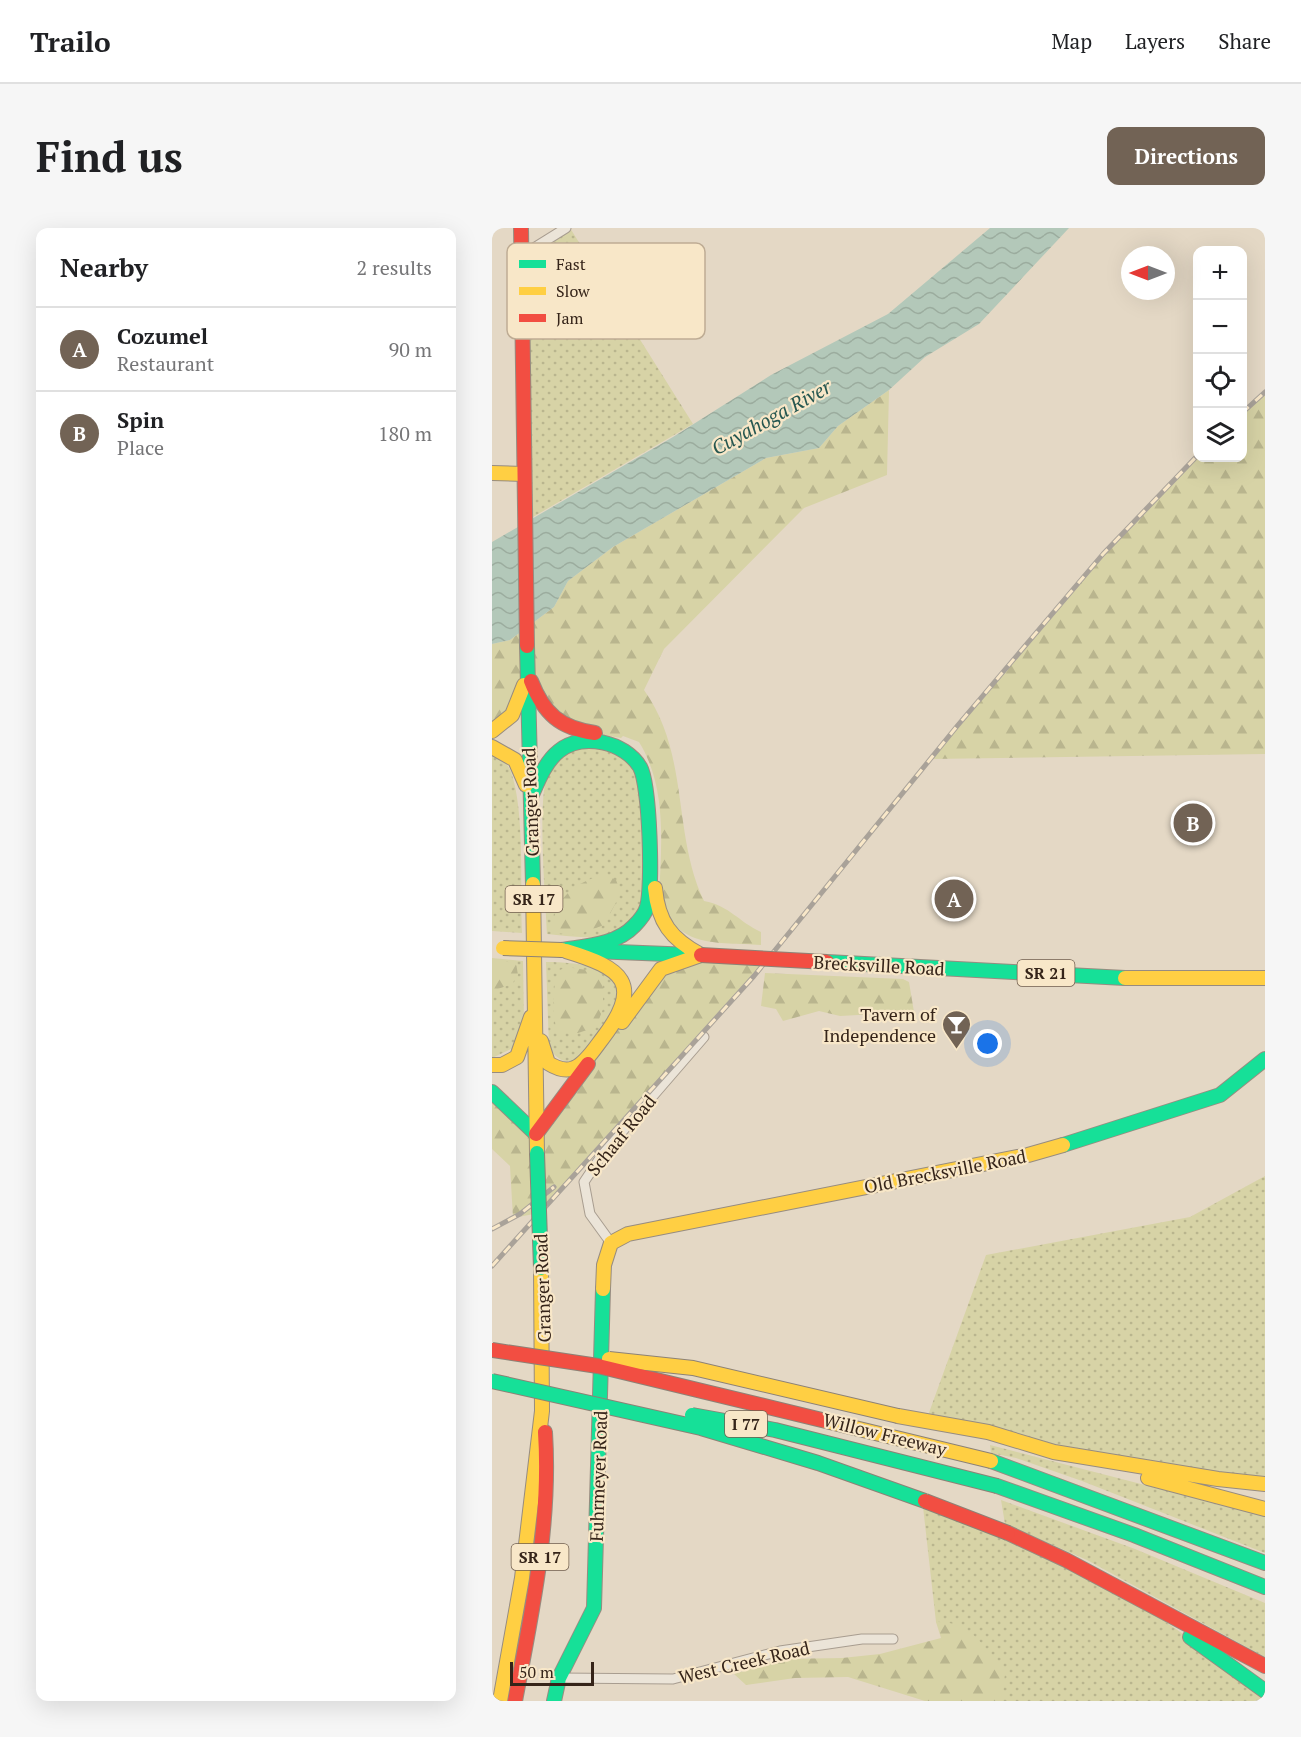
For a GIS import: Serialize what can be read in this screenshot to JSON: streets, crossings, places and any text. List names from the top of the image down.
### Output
{
  "streets": {
    "main road": [
      "Granger Road",
      "SR 17",
      "Brecksville Road",
      "SR 21",
      "Old Brecksville Road",
      "I 77",
      "Willow Freeway",
      "Fuhrmeyer Road"
    ],
    "street": ["Schaaf Road", "West Creek Road"]
  },
  "crossings": [
    ["Schaaf Road", "Old Brecksville Road"],
    ["Schaaf Road", "Fuhrmeyer Road"],
    ["Old Brecksville Road", "Fuhrmeyer Road"],
    ["Fuhrmeyer Road", "West Creek Road"]
  ],
  "water": ["Cuyahoga River"],
  "places": {
    "bar": ["Tavern of Independence"]
  },
  "legend": ["Fast", "Slow", "Jam"],
  "scale_bar": "50 m",
  "north": "left",
  "page": {
    "header": "Trailo",
    "nav": ["Map", "Layers", "Share"],
    "buttons": "Directions",
    "title": "Find us",
    "heading": ["Nearby", "2 results"],
    "map_buttons": ["+", "−"],
    "list": [
      {
        "mark": "A",
        "name": "Cozumel",
        "note": "Restaurant",
        "value": "90 m"
      },
      {
        "mark": "B",
        "name": "Spin",
        "note": "Place",
        "value": "180 m"
      }
    ],
    "pins": ["B", "A"],
    "scale": "50 m"
  }
}
